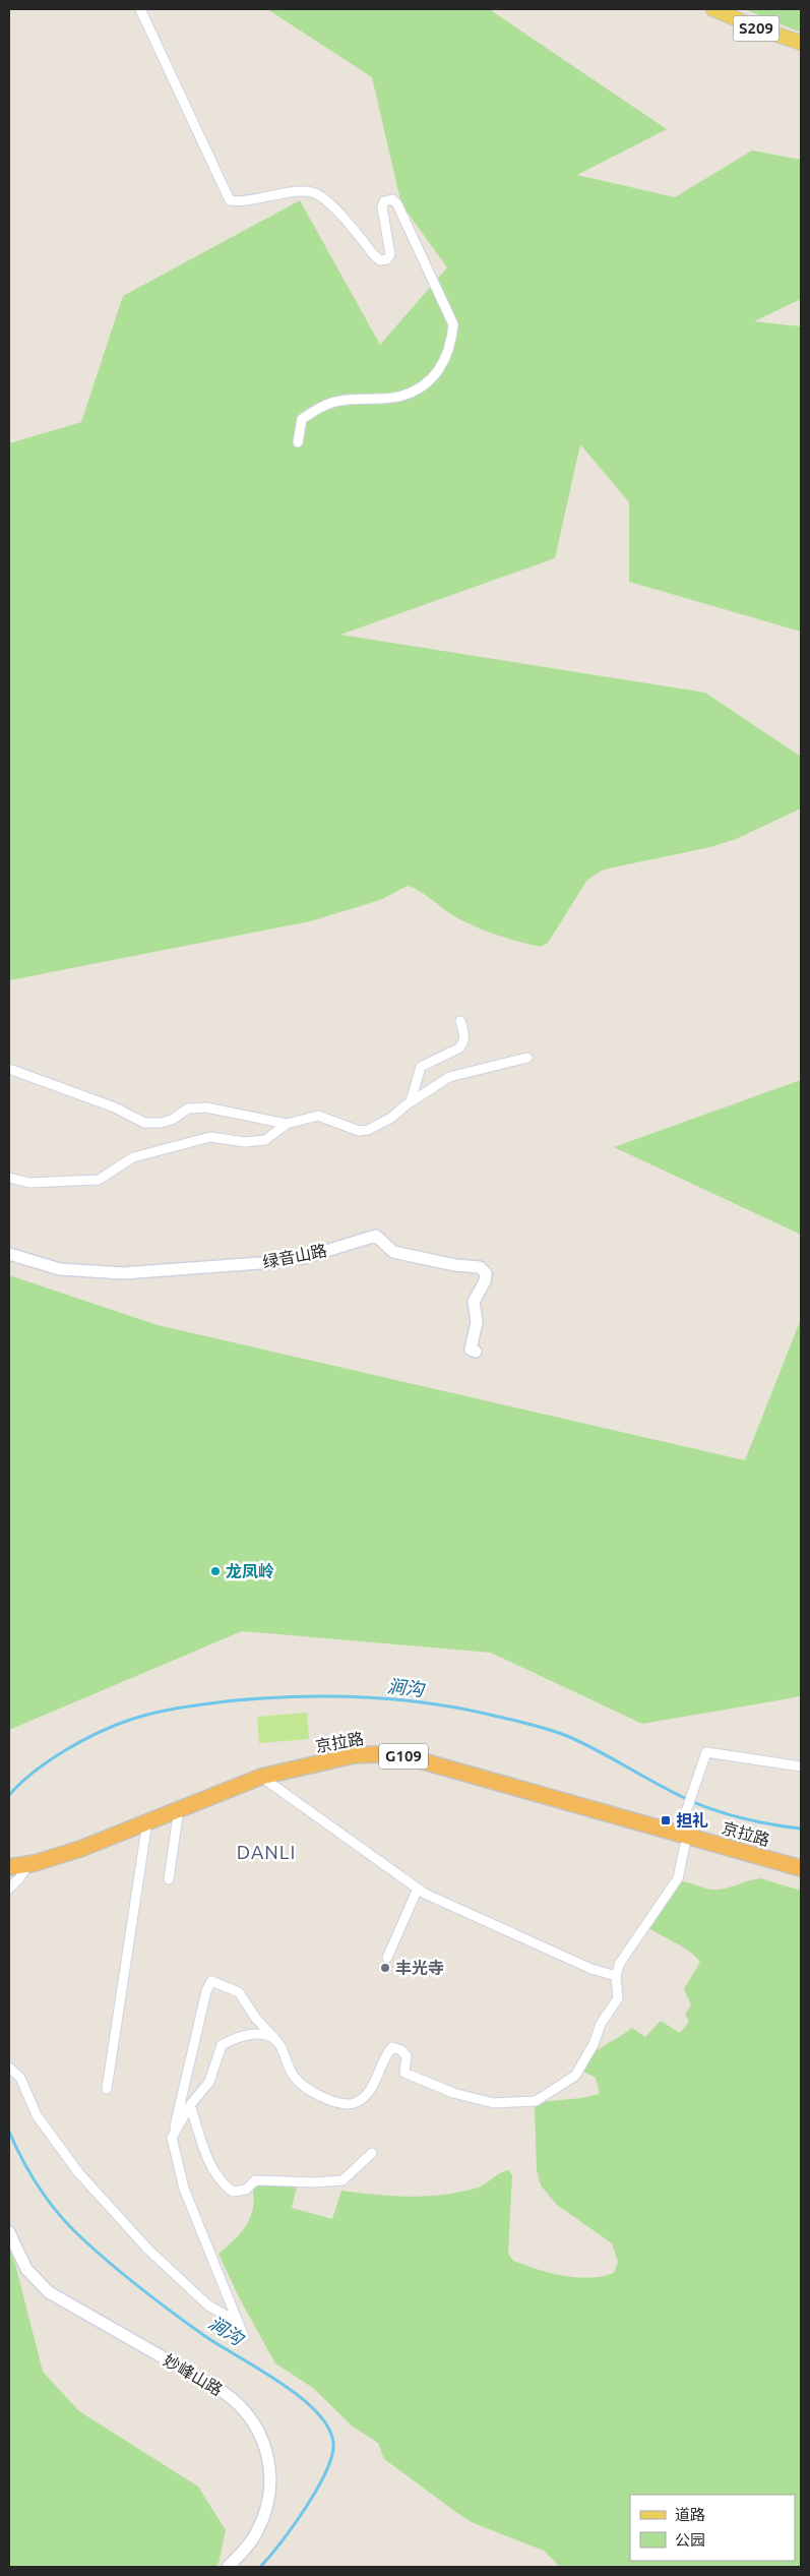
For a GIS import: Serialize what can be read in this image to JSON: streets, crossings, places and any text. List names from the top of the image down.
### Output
{
  "streets": {
    "highway": ["京拉路", "G109"],
    "main road": ["S209"],
    "street": ["绿音山路", "妙峰山路"]
  },
  "districts": ["DANLI"],
  "water": ["涧沟"],
  "places": {
    "other": ["龙凤岭", "丰光寺"],
    "transit": ["担礼"]
  },
  "legend": ["道路", "公园"]
}
